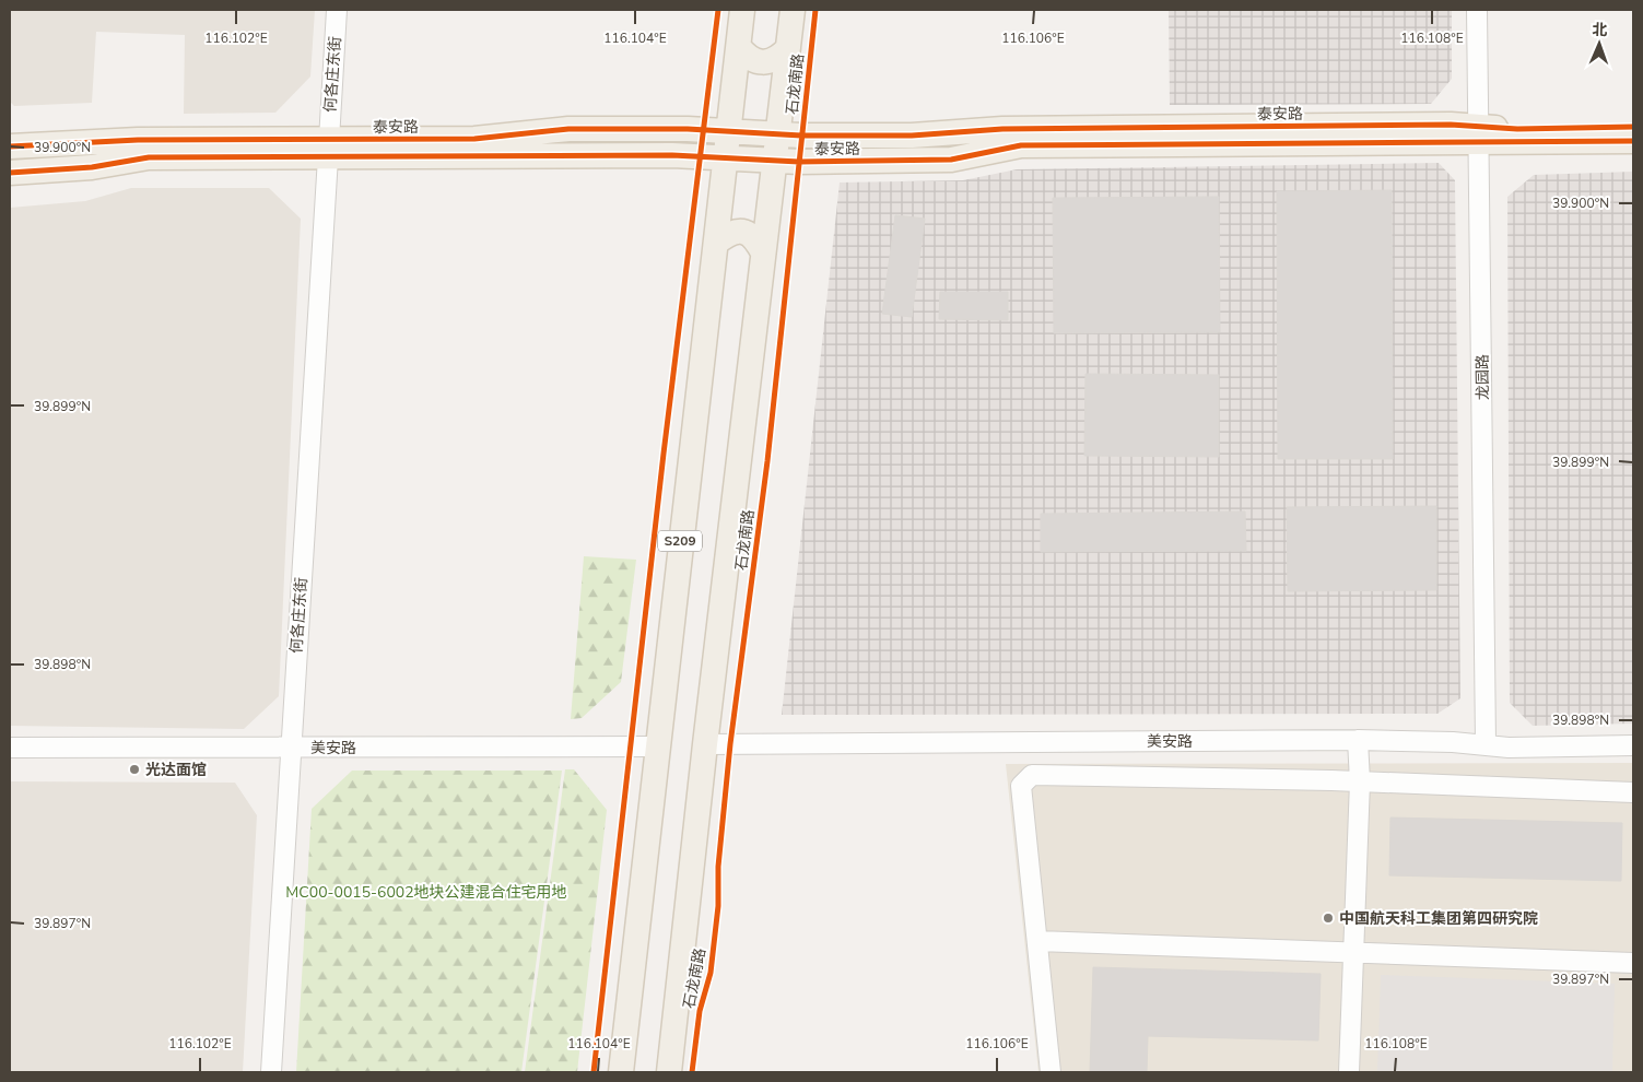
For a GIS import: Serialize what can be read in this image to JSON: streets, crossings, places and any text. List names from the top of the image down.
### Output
{
  "streets": {
    "main road": ["石龙南路", "泰安路", "S209"],
    "street": ["何各庄东街", "龙园路", "美安路"]
  },
  "crossings": [
    ["何各庄东街", "泰安路"],
    ["何各庄东街", "美安路"],
    ["石龙南路", "泰安路"],
    ["石龙南路", "美安路"],
    ["泰安路", "龙园路"],
    ["泰安路", "S209"],
    ["龙园路", "美安路"],
    ["S209", "美安路"]
  ],
  "parks": ["MC00-0015-6002地块公建混合住宅用地"],
  "places": ["光达面馆", "中国航天科工集团第四研究院"],
  "north": "top",
  "coordinates": [
    "116.102°E",
    "116.104°E",
    "116.106°E",
    "116.108°E",
    "39.900°N",
    "39.899°N",
    "39.898°N",
    "39.897°N"
  ]
}
